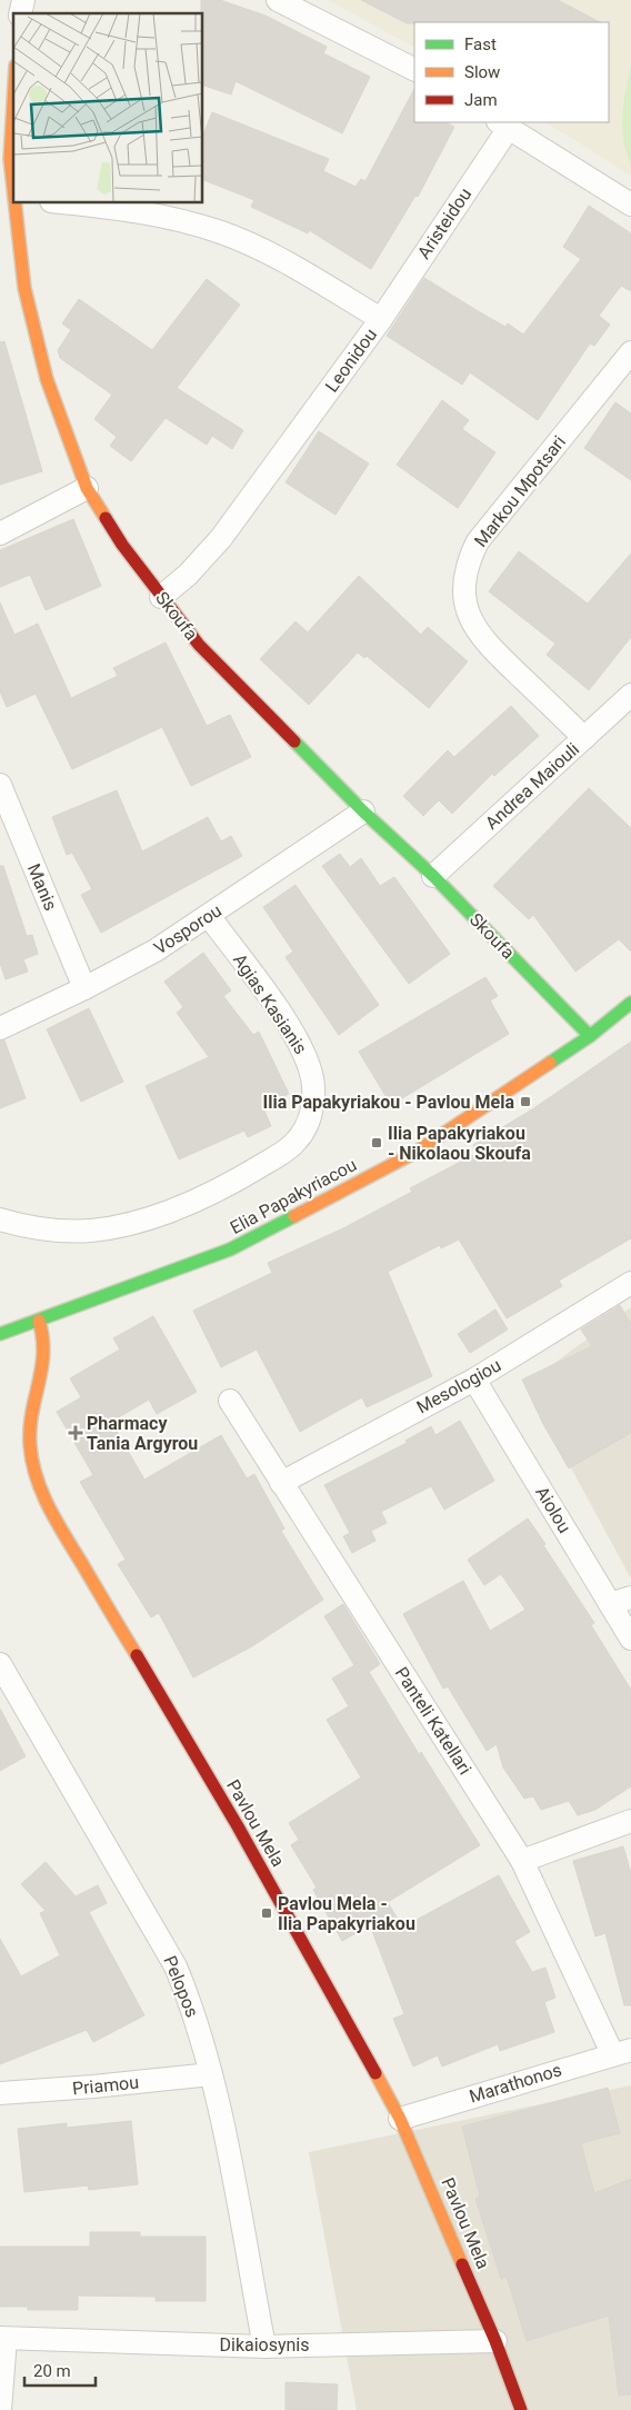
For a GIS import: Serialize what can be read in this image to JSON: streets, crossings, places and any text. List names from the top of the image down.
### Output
{
  "streets": {
    "street": [
      "Aristeidou",
      "Leonidou",
      "Markou Mpotsari",
      "Skoufa",
      "Andrea Maiouli",
      "Manis",
      "Vosporou",
      "Agias Kasianis",
      "Elia Papakyriacou",
      "Mesologiou",
      "Aiolou",
      "Panteli Katellari",
      "Pavlou Mela",
      "Pelopos",
      "Marathonos",
      "Priamou",
      "Dikaiosynis"
    ]
  },
  "crossings": [
    ["Aristeidou", "Leonidou"],
    ["Leonidou", "Skoufa"],
    ["Markou Mpotsari", "Andrea Maiouli"],
    ["Skoufa", "Andrea Maiouli"],
    ["Skoufa", "Vosporou"],
    ["Skoufa", "Elia Papakyriacou"],
    ["Manis", "Vosporou"],
    ["Vosporou", "Agias Kasianis"],
    ["Elia Papakyriacou", "Pavlou Mela"],
    ["Mesologiou", "Aiolou"],
    ["Mesologiou", "Panteli Katellari"],
    ["Panteli Katellari", "Marathonos"],
    ["Pavlou Mela", "Marathonos"],
    ["Pavlou Mela", "Dikaiosynis"],
    ["Pelopos", "Priamou"],
    ["Pelopos", "Dikaiosynis"]
  ],
  "places": {
    "transit": ["Ilia Papakyriakou - Pavlou Mela", "Ilia Papakyriakou - Nikolaou Skoufa", "Pavlou Mela - Ilia Papakyriakou"],
    "health": ["Pharmacy Tania Argyrou"]
  },
  "legend": ["Fast", "Slow", "Jam"],
  "scale_bar": "20 m"
}
